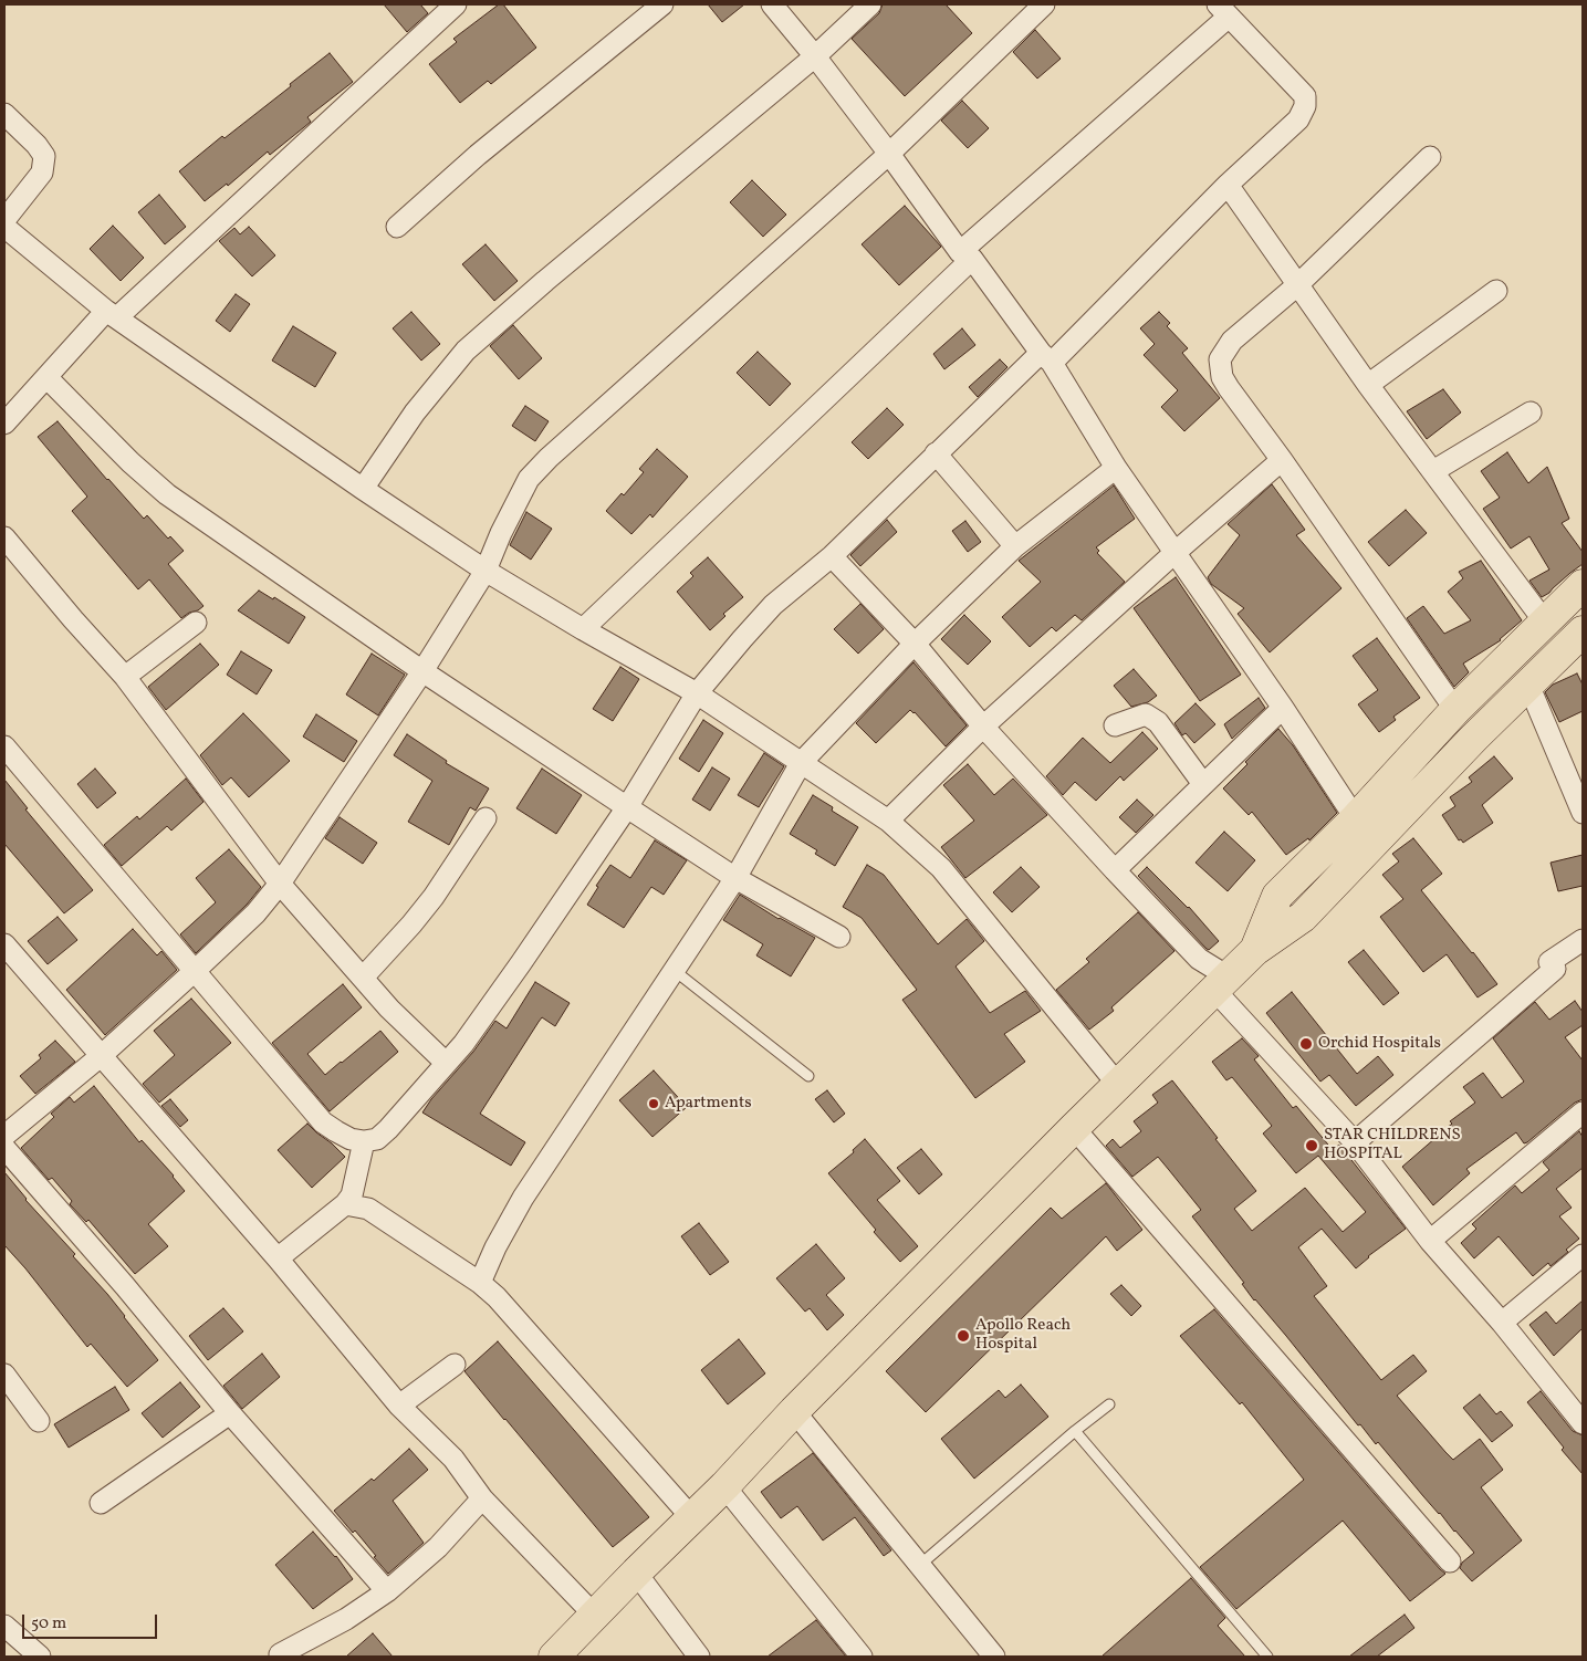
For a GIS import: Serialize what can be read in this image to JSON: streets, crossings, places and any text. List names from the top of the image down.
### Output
{
  "places": [
    "Orchid Hospitals",
    "Apartments",
    "STAR CHILDRENS HOSPITAL",
    "Apollo Reach Hospital"
  ],
  "scale_bar": "50 m"
}
